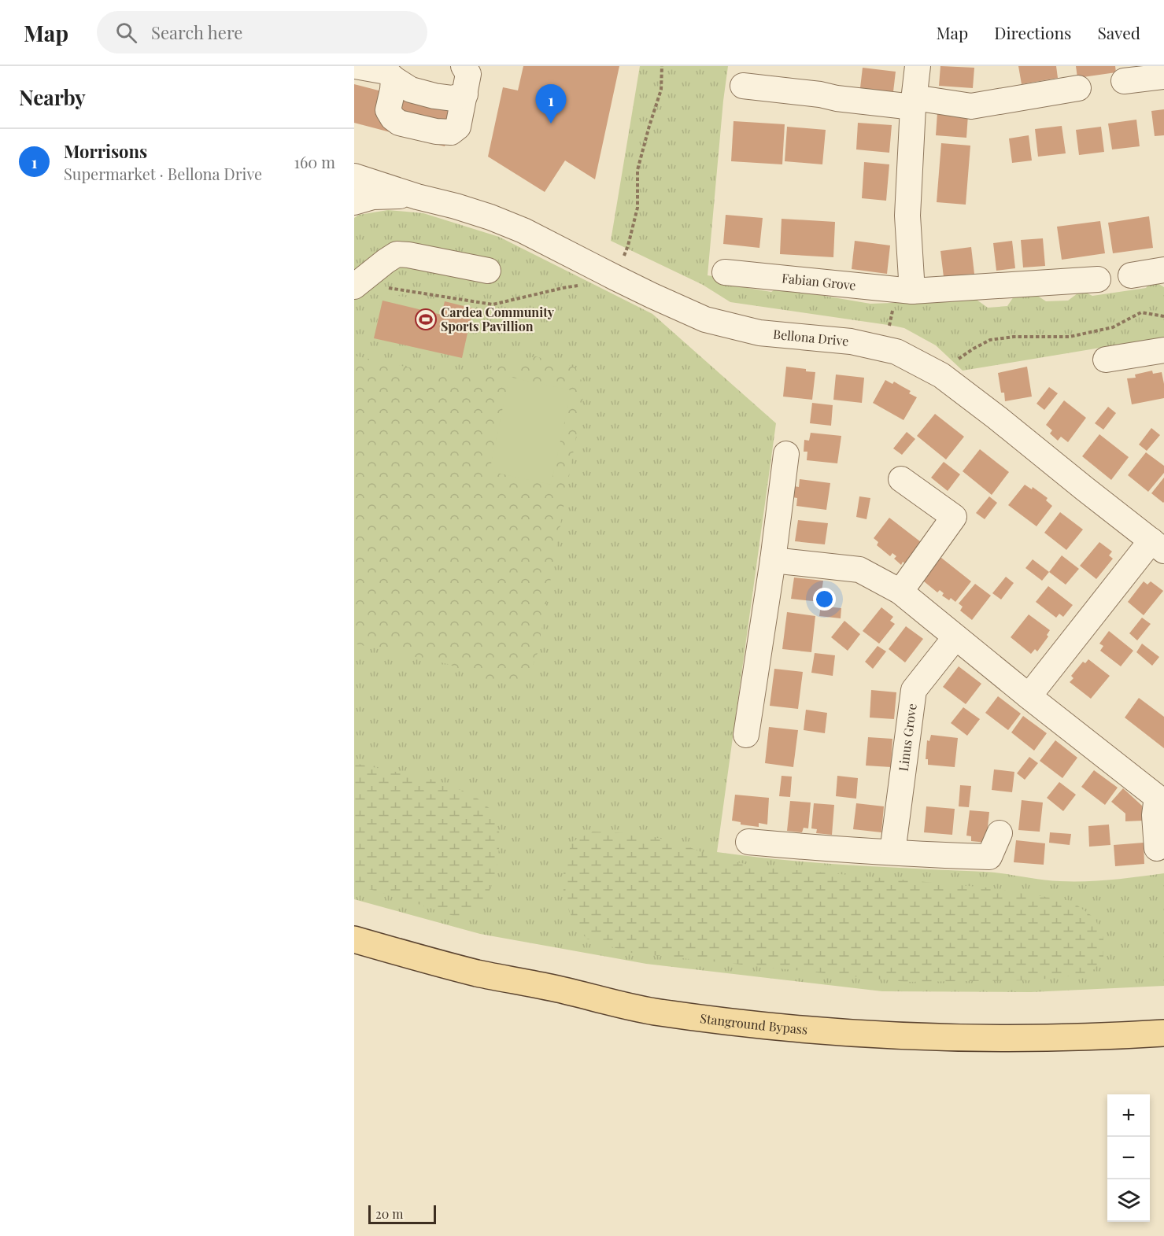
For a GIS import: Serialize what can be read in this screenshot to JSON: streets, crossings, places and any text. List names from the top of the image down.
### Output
{
  "streets": {
    "main road": ["Stanground Bypass"],
    "street": ["Fabian Grove", "Bellona Drive", "Linus Grove"]
  },
  "places": {
    "sports": ["Cardea Community Sports Pavillion"]
  },
  "scale_bar": "20 m",
  "page": {
    "header": "Map",
    "search": "Search here",
    "nav": ["Map", "Directions", "Saved"],
    "heading": "Nearby",
    "pins": "1",
    "list": [
      {
        "mark": "1",
        "name": "Morrisons",
        "note": "Supermarket · Bellona Drive",
        "value": "160 m"
      }
    ],
    "map_buttons": ["+", "−"],
    "scale": "20 m"
  }
}
